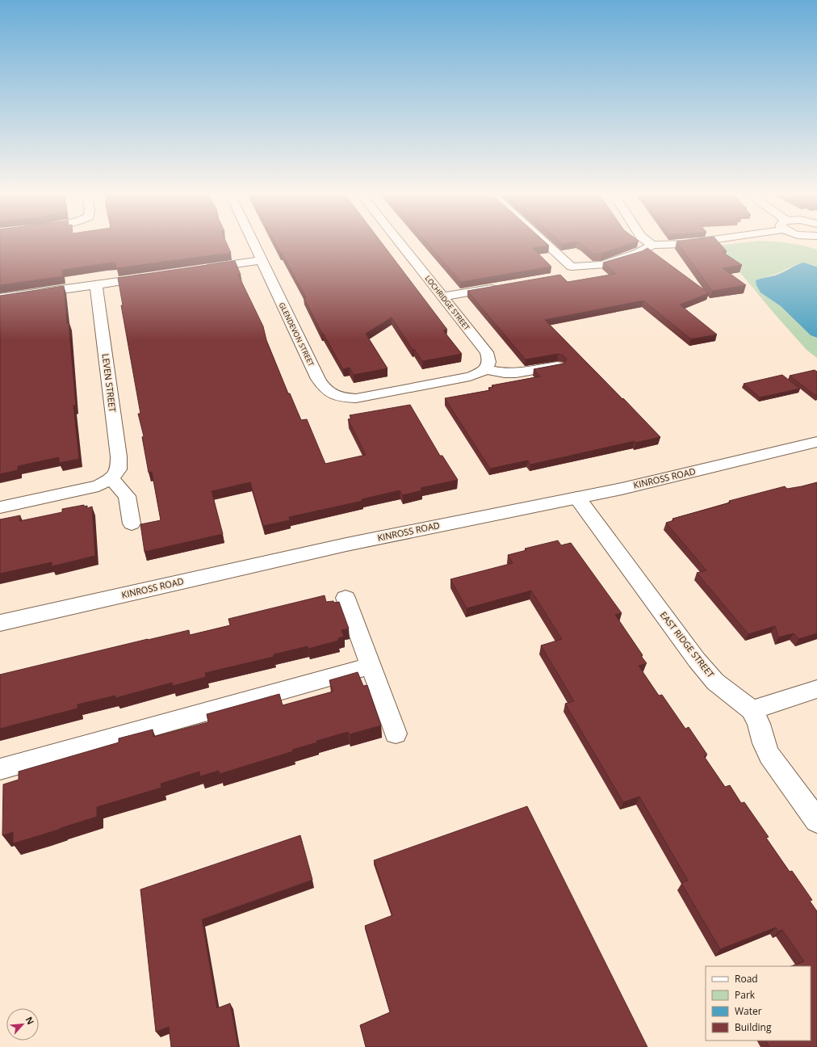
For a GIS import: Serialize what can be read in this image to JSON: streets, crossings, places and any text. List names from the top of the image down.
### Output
{
  "streets": {
    "street": [
      "LOCHRIDGE STREET",
      "GLENDEVON STREET",
      "LEVEN STREET",
      "KINROSS ROAD",
      "EAST RIDGE STREET"
    ]
  },
  "crossings": [
    ["LOCHRIDGE STREET", "GLENDEVON STREET"],
    ["KINROSS ROAD", "EAST RIDGE STREET"]
  ],
  "legend": [
    "Road",
    "Park",
    "Water",
    "Building"
  ],
  "north": "top right"
}
